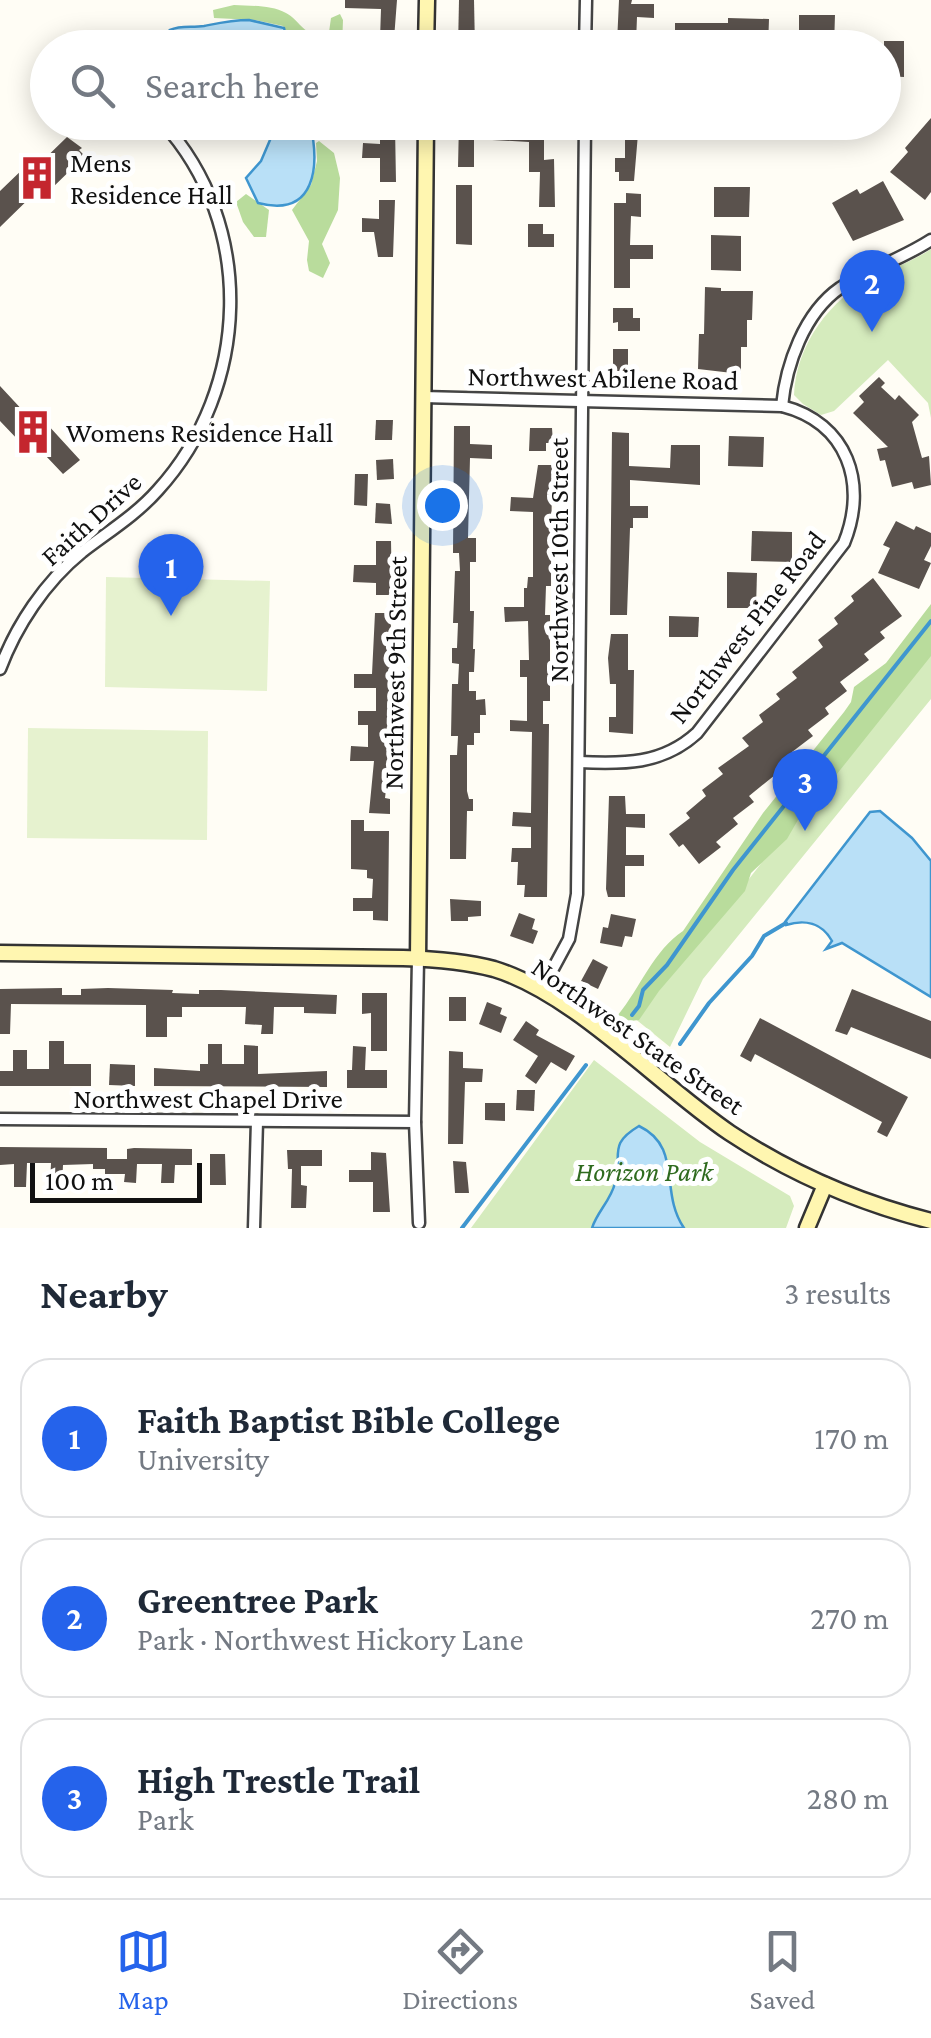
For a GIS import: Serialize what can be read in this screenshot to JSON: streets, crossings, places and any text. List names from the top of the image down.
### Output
{
  "streets": {
    "main road": ["Northwest 9th Street", "Northwest State Street"],
    "street": [
      "Northwest Abilene Road",
      "Faith Drive",
      "Northwest 10th Street",
      "Northwest Pine Road",
      "Northwest Chapel Drive"
    ]
  },
  "crossings": [
    ["Northwest Abilene Road", "Northwest 10th Street"],
    ["Northwest Abilene Road", "Northwest Pine Road"],
    ["Northwest Abilene Road", "Northwest 9th Street"],
    ["Northwest 10th Street", "Northwest Pine Road"],
    ["Northwest 10th Street", "Northwest State Street"],
    ["Northwest 9th Street", "Northwest State Street"],
    ["Northwest 9th Street", "Northwest Chapel Drive"]
  ],
  "parks": ["Horizon Park"],
  "places": {
    "building": ["Mens Residence Hall", "Womens Residence Hall"]
  },
  "scale_bar": "100 m",
  "page": {
    "search": "Search here",
    "pins": ["2", "1", "3"],
    "scale": "100 m",
    "heading": ["Nearby", "3 results"],
    "list": [
      {
        "mark": "1",
        "name": "Faith Baptist Bible College",
        "note": "University",
        "value": "170 m"
      },
      {
        "mark": "2",
        "name": "Greentree Park",
        "note": "Park · Northwest Hickory Lane",
        "value": "270 m"
      },
      {
        "mark": "3",
        "name": "High Trestle Trail",
        "note": "Park",
        "value": "280 m"
      }
    ],
    "nav": ["Map", "Directions", "Saved"]
  }
}
